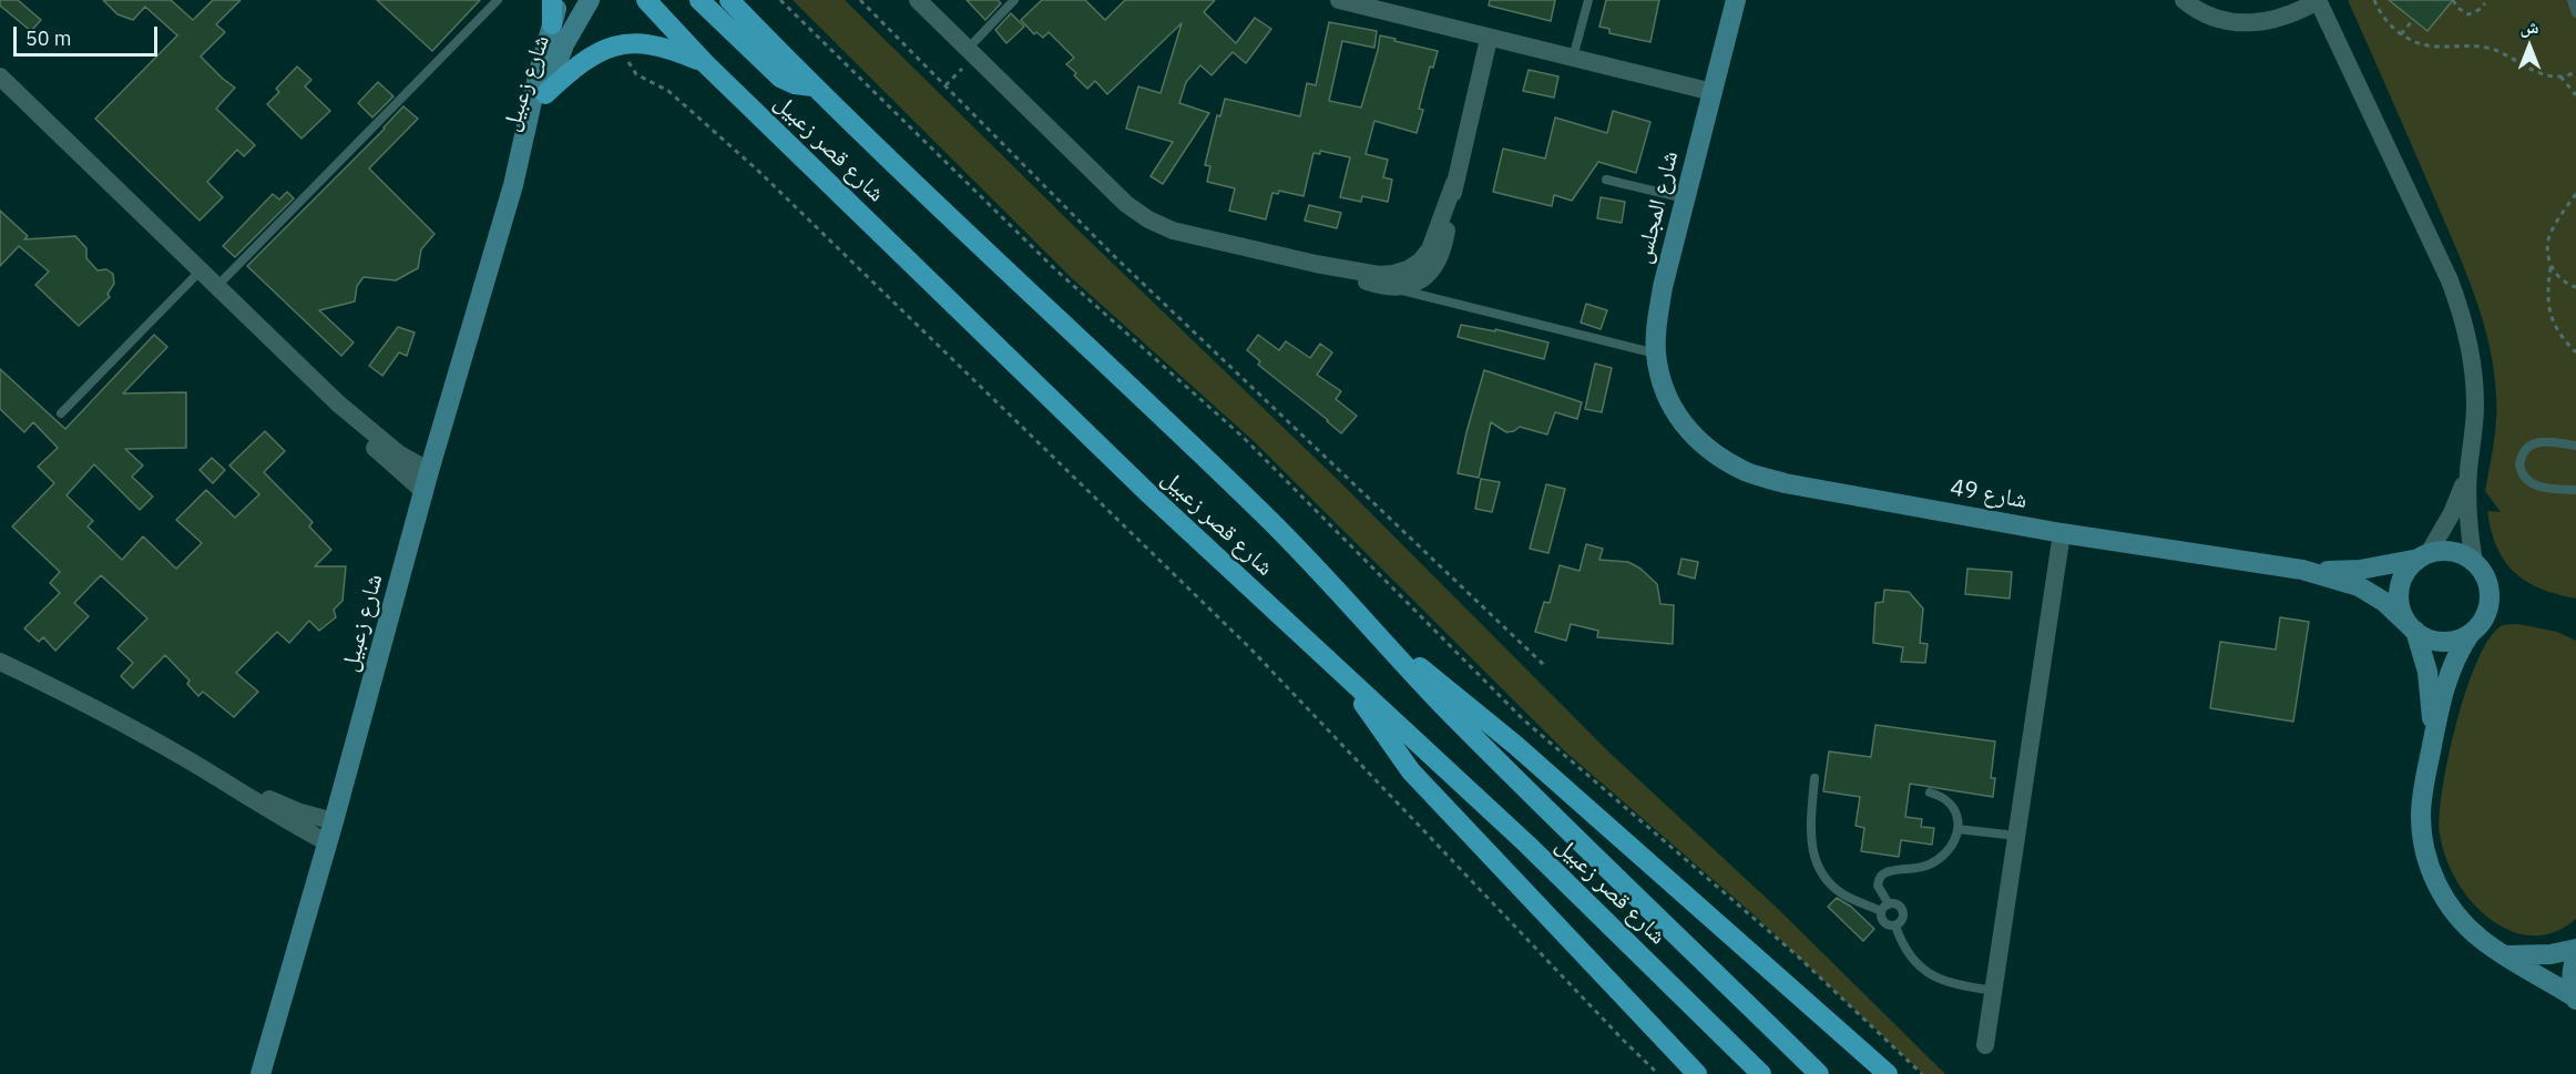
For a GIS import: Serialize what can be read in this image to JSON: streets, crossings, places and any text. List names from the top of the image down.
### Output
{
  "streets": {
    "main road": ["شارع قصر زعبيل"],
    "street": ["شارع زعبيل", "شارع المجلس", "شارع 49"]
  },
  "crossings": [
    ["شارع المجلس", "شارع 49"]
  ],
  "scale_bar": "50 m",
  "north": "top"
}
